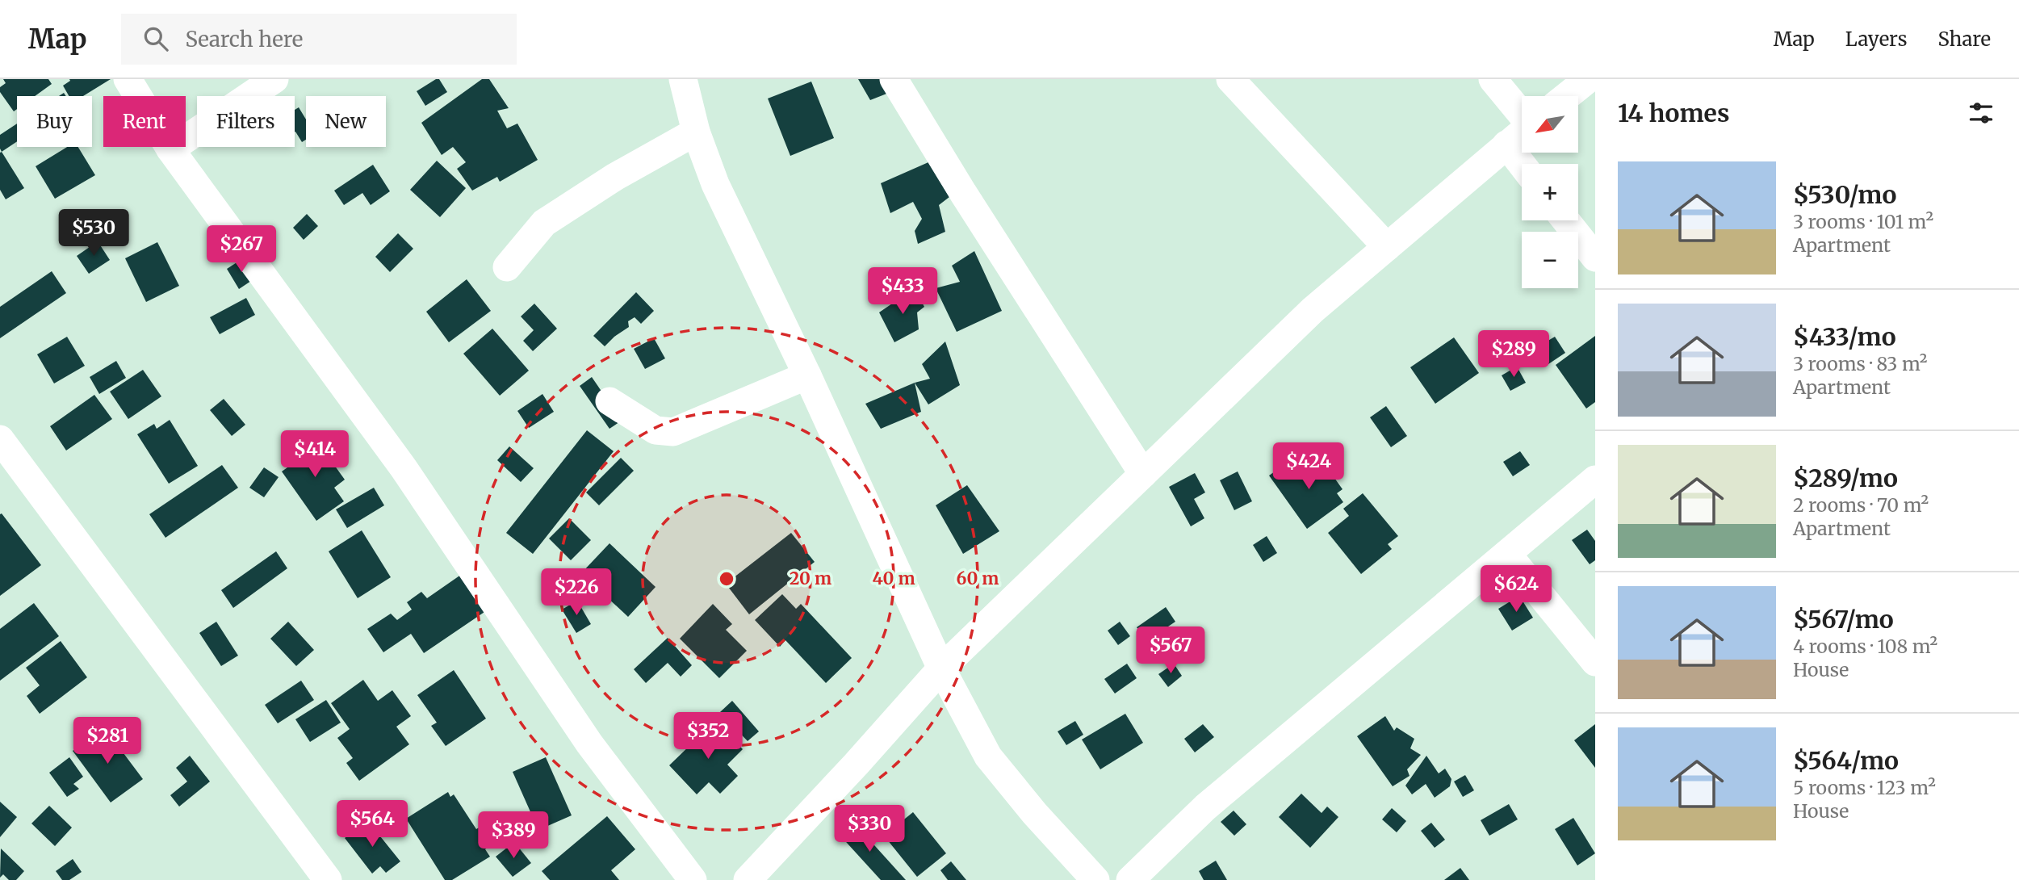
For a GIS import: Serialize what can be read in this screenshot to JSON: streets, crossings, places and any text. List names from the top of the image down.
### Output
{
  "north": "bottom left",
  "page": {
    "header": "Map",
    "search": "Search here",
    "nav": ["Map", "Layers", "Share"],
    "heading": "14 homes",
    "map_buttons": ["+", "−"],
    "chip": [
      "Buy",
      "Rent",
      "Filters",
      "New"
    ],
    "list": [
      {
        "name": "$530/mo",
        "note": "3 rooms · 101 m² · Apartment"
      },
      {
        "name": "$433/mo",
        "note": "3 rooms · 83 m² · Apartment"
      },
      {
        "name": "$289/mo",
        "note": "2 rooms · 70 m² · Apartment"
      },
      {
        "name": "$567/mo",
        "note": "4 rooms · 108 m² · House"
      },
      {
        "name": "$564/mo",
        "note": "5 rooms · 123 m² · House"
      }
    ],
    "price": [
      "$530",
      "$267",
      "$433",
      "$289",
      "$414",
      "$424",
      "$624",
      "$226",
      "$567",
      "$352",
      "$281",
      "$564",
      "$330",
      "$389"
    ]
  },
  "rings": ["20 m", "40 m", "60 m"]
}
